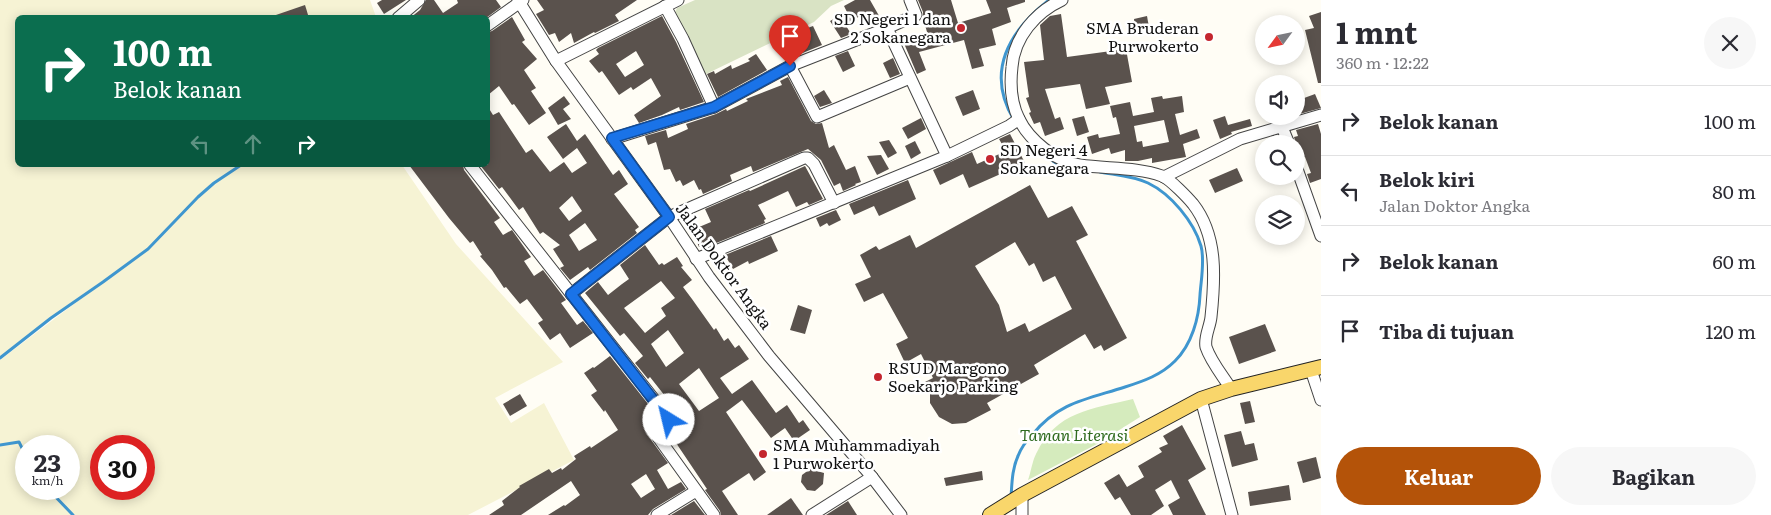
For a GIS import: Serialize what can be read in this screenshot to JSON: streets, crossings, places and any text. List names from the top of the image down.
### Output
{
  "streets": {
    "street": ["Jalan Doktor Angka"]
  },
  "parks": ["Taman Literasi"],
  "places": [
    "SD Negeri 1 dan 2 Sokanegara",
    "SMA Bruderan Purwokerto",
    "SD Negeri 4 Sokanegara",
    "RSUD Margono Soekarjo Parking",
    "SMA Muhammadiyah 1 Purwokerto"
  ],
  "north": "bottom left",
  "page": {
    "heading": ["1 mnt", "360 m · 12:22"],
    "turn": ["100 m", "Belok kanan"],
    "list": [
      {
        "name": "Belok kanan",
        "value": "100 m"
      },
      {
        "name": "Belok kiri",
        "note": "Jalan Doktor Angka",
        "value": "80 m"
      },
      {
        "name": "Belok kanan",
        "value": "60 m"
      },
      {
        "name": "Tiba di tujuan",
        "value": "120 m"
      }
    ],
    "speed": "23 km/h",
    "limit": "30",
    "buttons": ["Keluar", "Bagikan"]
  }
}
